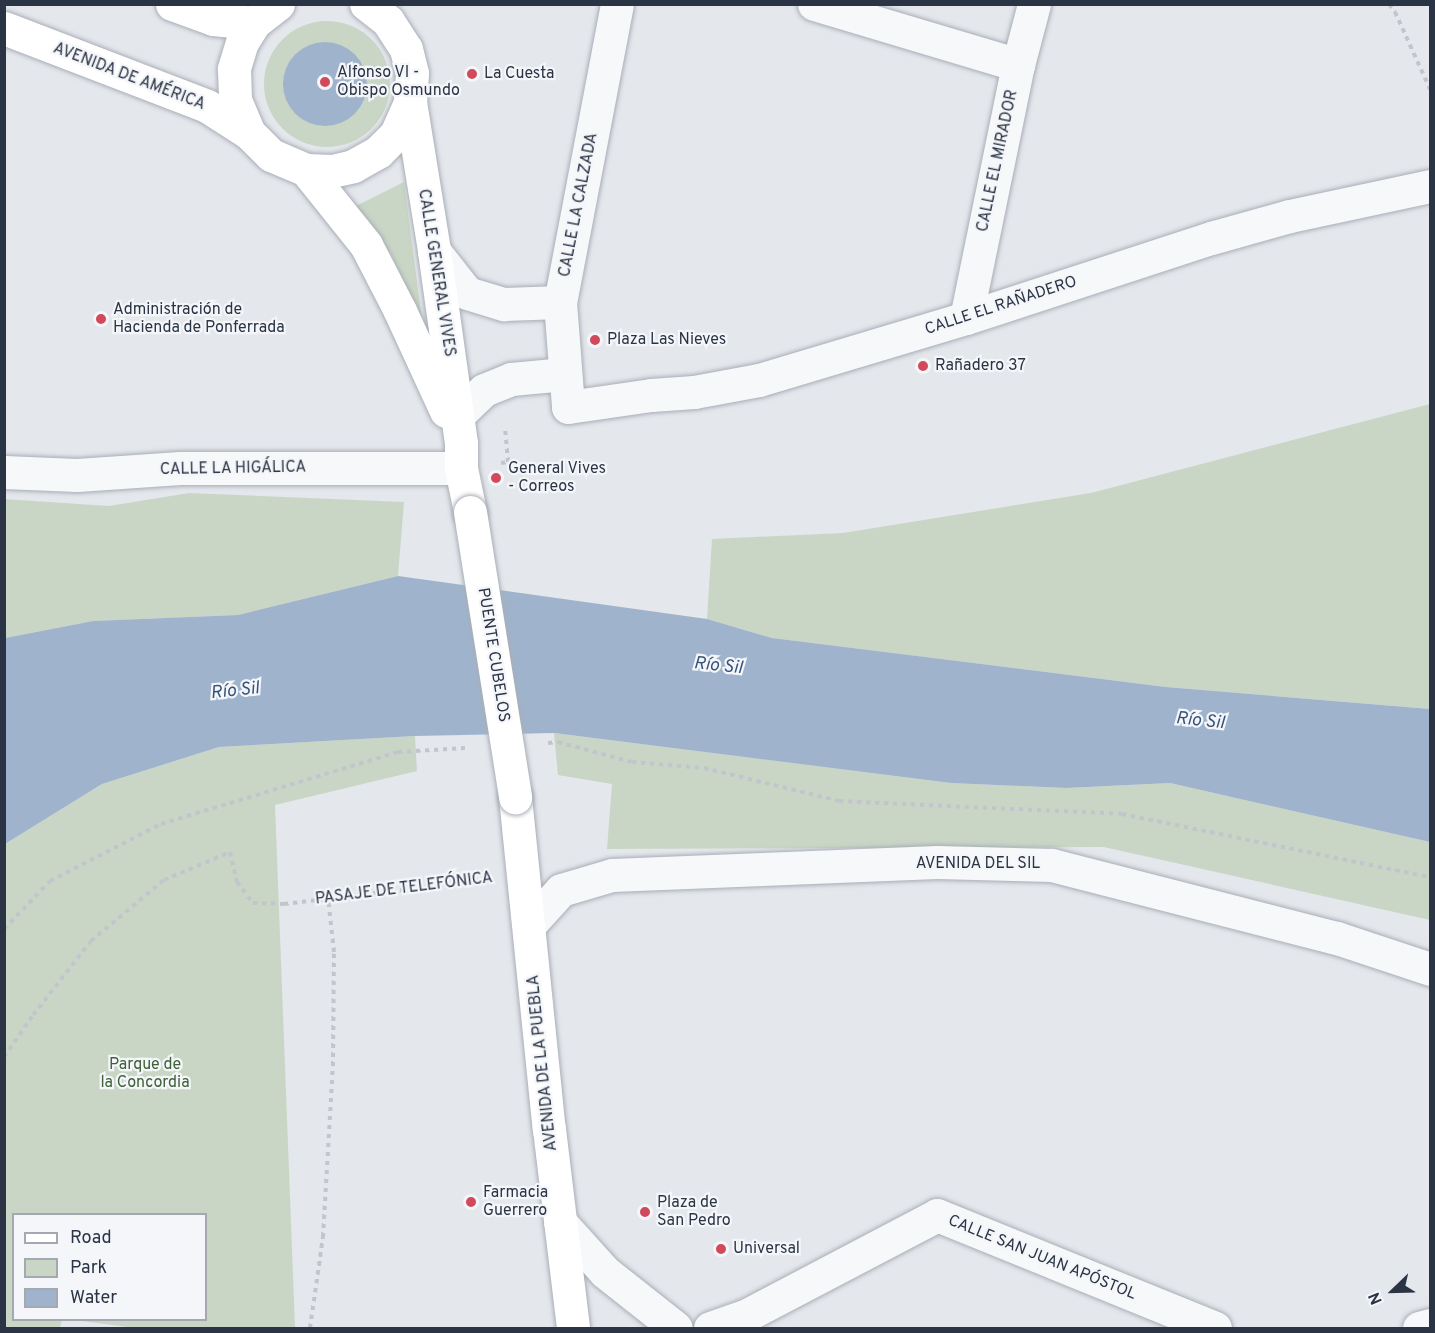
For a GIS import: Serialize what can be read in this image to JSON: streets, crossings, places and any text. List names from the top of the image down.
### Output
{
  "streets": {
    "street": [
      "AVENIDA DE AMÉRICA",
      "CALLE EL MIRADOR",
      "CALLE LA CALZADA",
      "CALLE GENERAL VIVES",
      "CALLE EL RAÑADERO",
      "CALLE LA HIGÁLICA",
      "PUENTE CUBELOS",
      "AVENIDA DEL SIL",
      "AVENIDA DE LA PUEBLA",
      "CALLE SAN JUAN APÓSTOL"
    ],
    "path": ["PASAJE DE TELEFÓNICA"]
  },
  "crossings": [
    ["CALLE EL MIRADOR", "CALLE EL RAÑADERO"],
    ["CALLE LA CALZADA", "CALLE EL RAÑADERO"],
    ["CALLE GENERAL VIVES", "CALLE LA HIGÁLICA"],
    ["CALLE GENERAL VIVES", "PUENTE CUBELOS"],
    ["PUENTE CUBELOS", "AVENIDA DE LA PUEBLA"],
    ["AVENIDA DEL SIL", "AVENIDA DE LA PUEBLA"],
    ["PASAJE DE TELEFÓNICA", "AVENIDA DE LA PUEBLA"]
  ],
  "water": ["Río Sil"],
  "parks": ["Parque de la Concordia"],
  "places": [
    "La Cuesta",
    "Alfonso VI - Obispo Osmundo",
    "Administración de Hacienda de Ponferrada",
    "Plaza Las Nieves",
    "Rañadero 37",
    "General Vives - Correos",
    "Farmacia Guerrero",
    "Plaza de San Pedro",
    "Universal"
  ],
  "legend": ["Road", "Park", "Water"],
  "north": "bottom left"
}
